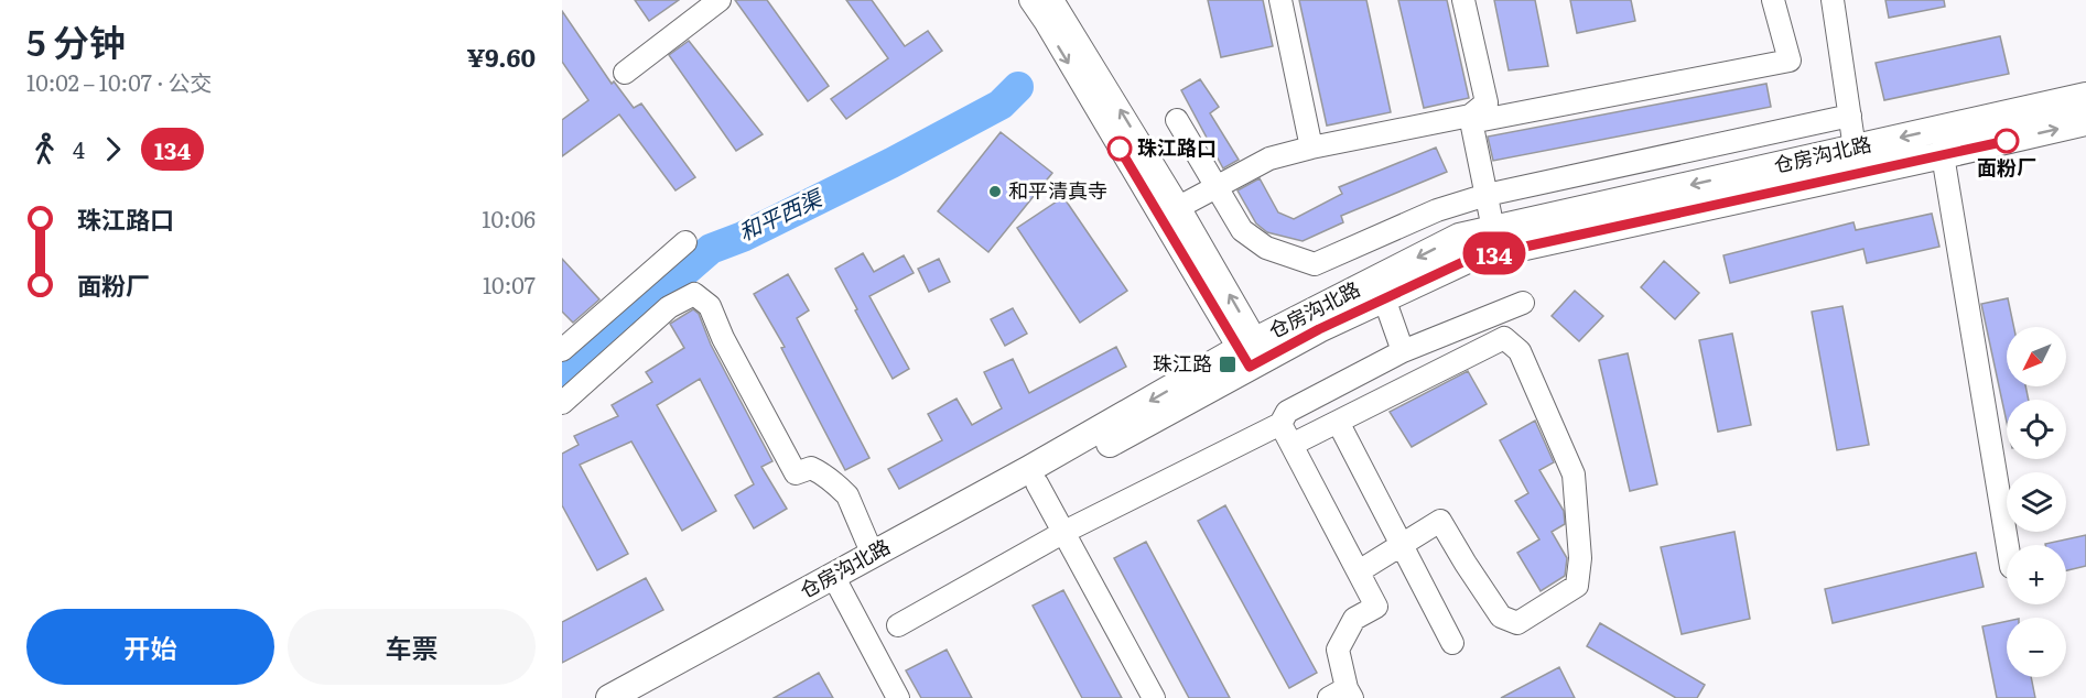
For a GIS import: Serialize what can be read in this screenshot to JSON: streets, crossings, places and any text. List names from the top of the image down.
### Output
{
  "streets": {
    "main road": ["仓房沟北路"]
  },
  "water": ["和平西渠"],
  "places": {
    "other": ["面粉厂", "珠江路口", "和平清真寺"],
    "transit": ["珠江路"]
  },
  "lines": ["bus line 134"],
  "north": "bottom left",
  "page": {
    "heading": ["5 分钟", "10:02 – 10:07 · 公交", "¥9.60"],
    "on_map": "134",
    "legs": ["4", "134"],
    "list": [
      {
        "name": "珠江路口",
        "value": "10:06"
      },
      {
        "name": "面粉厂",
        "value": "10:07"
      }
    ],
    "map_buttons": ["+", "−"],
    "buttons": ["开始", "车票"]
  }
}
